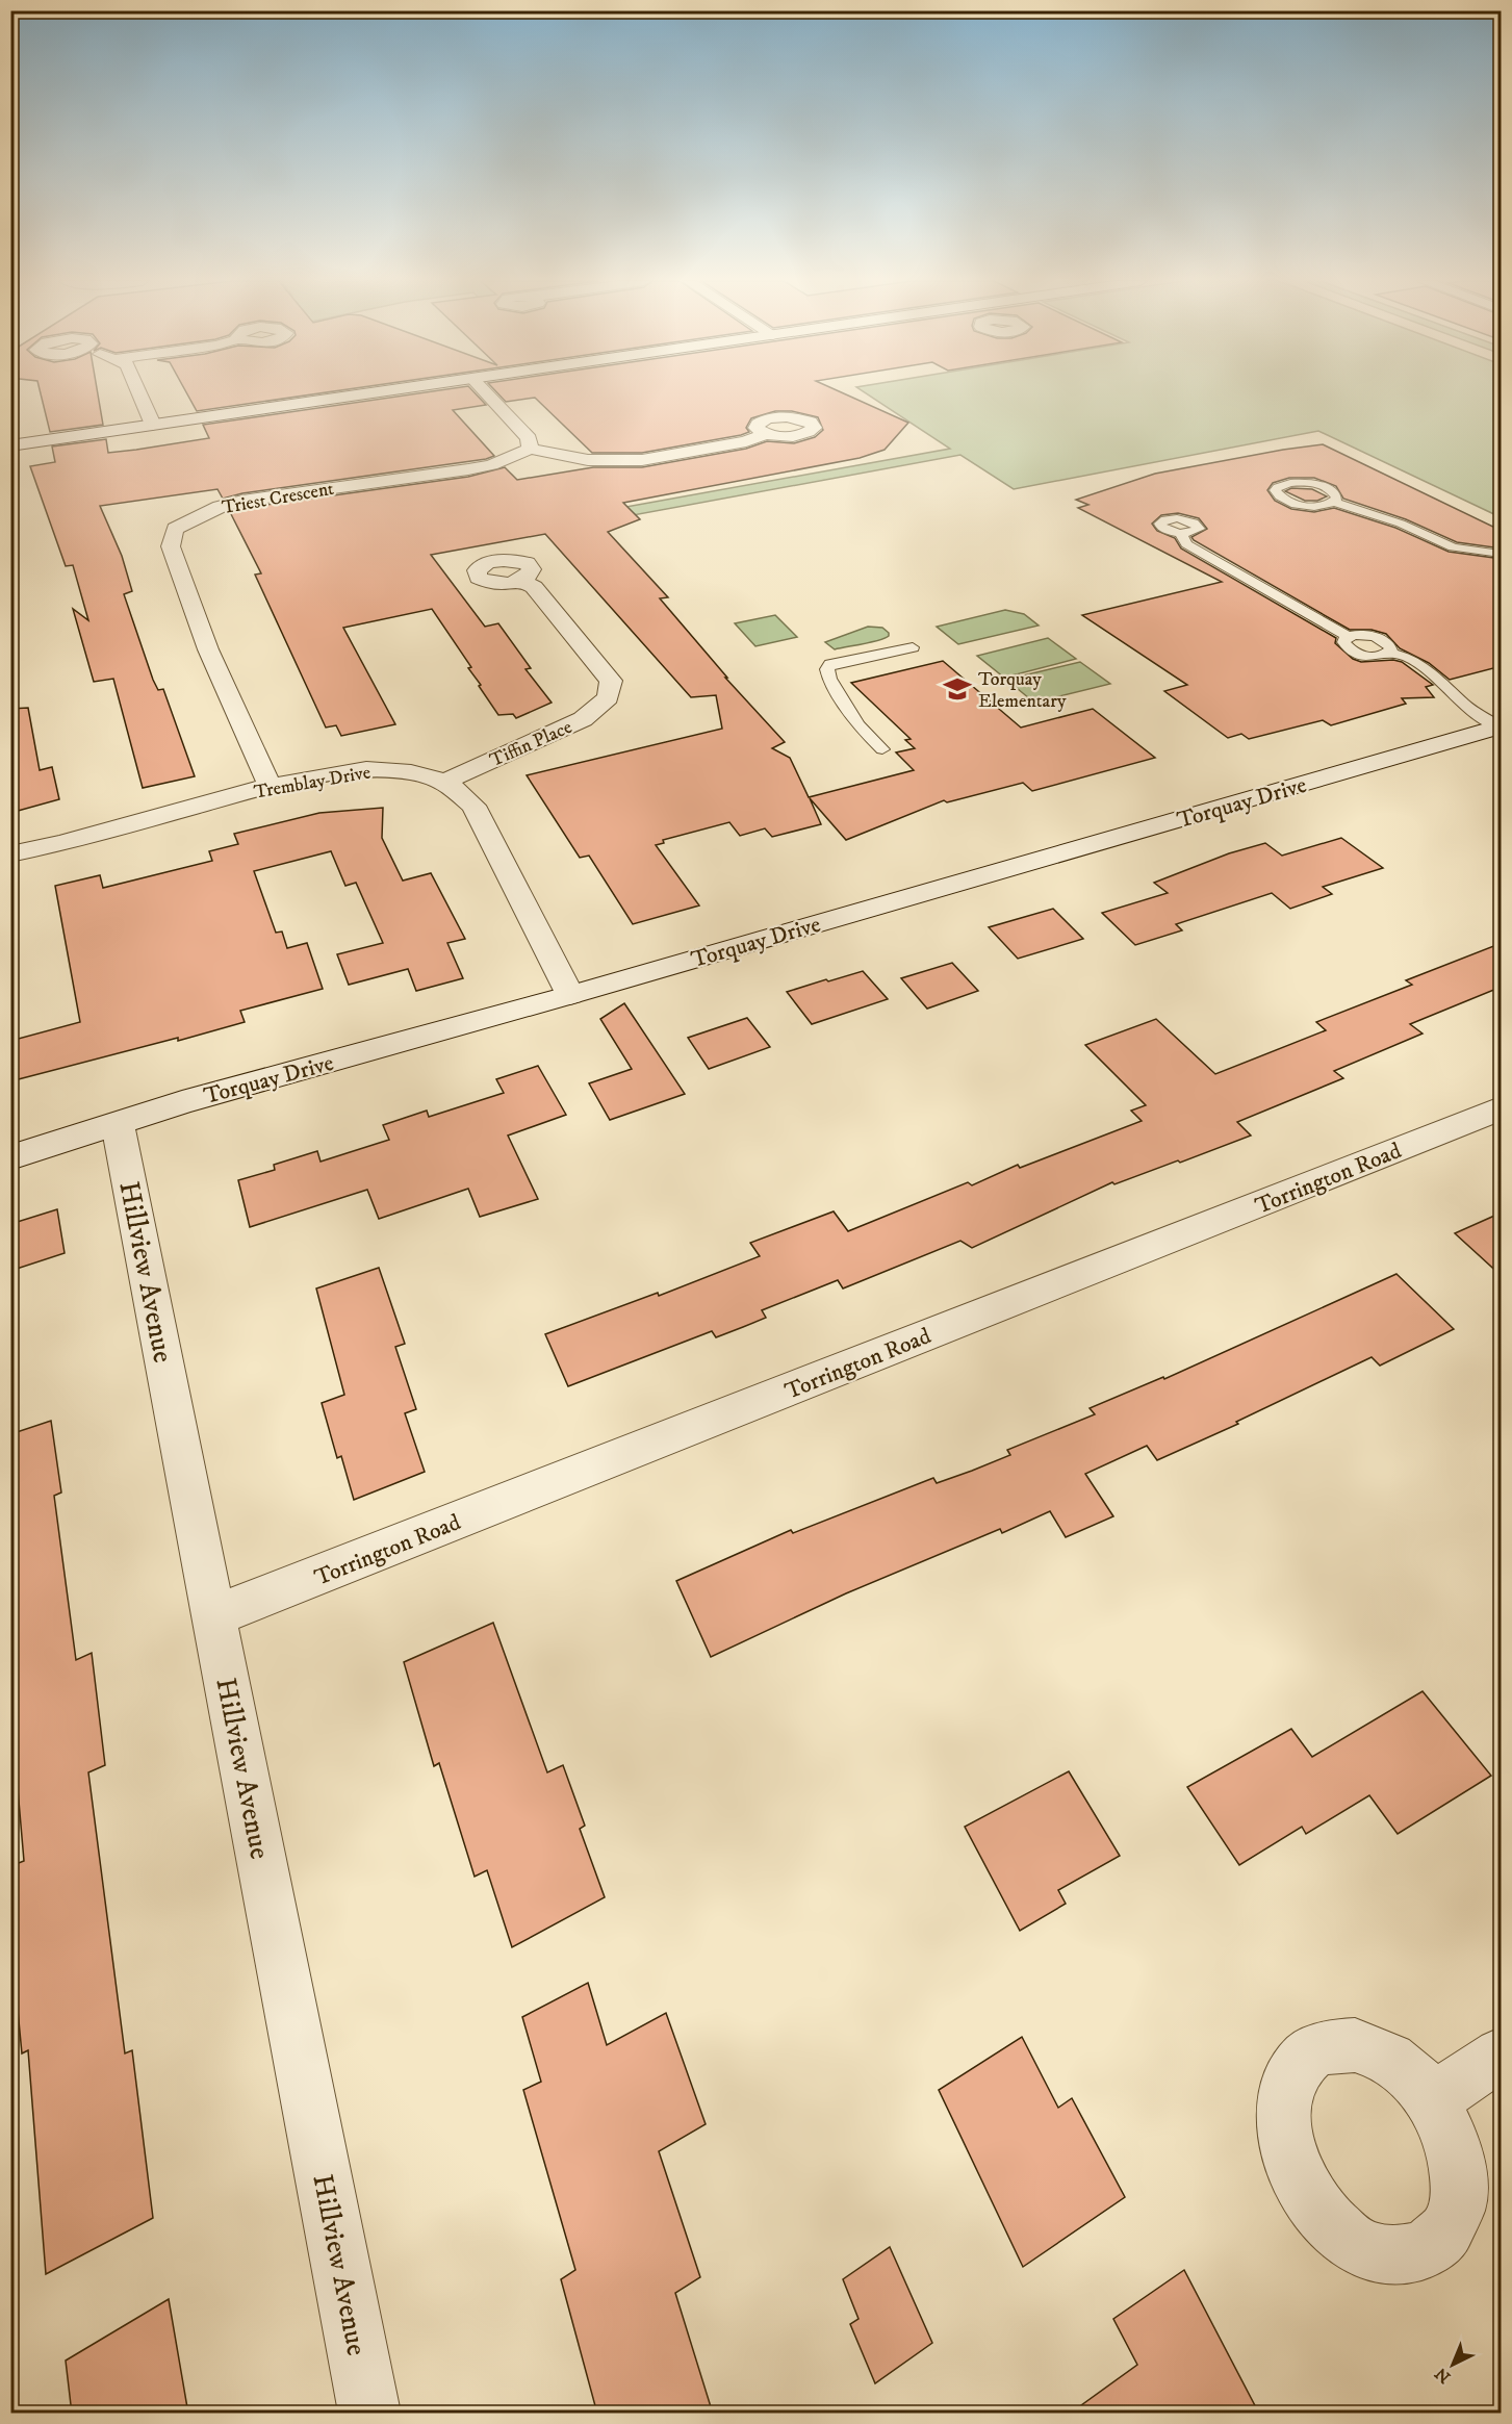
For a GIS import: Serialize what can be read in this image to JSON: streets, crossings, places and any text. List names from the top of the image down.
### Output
{
  "streets": {
    "street": [
      "Triest Crescent",
      "Tiffin Place",
      "Tremblay Drive",
      "Torquay Drive",
      "Torrington Road",
      "Hillview Avenue"
    ]
  },
  "crossings": [
    ["Triest Crescent", "Tremblay Drive"],
    ["Tiffin Place", "Tremblay Drive"],
    ["Tremblay Drive", "Torquay Drive"],
    ["Torquay Drive", "Hillview Avenue"],
    ["Torrington Road", "Hillview Avenue"]
  ],
  "places": {
    "school or university": ["Torquay Elementary"]
  },
  "north": "bottom left"
}
